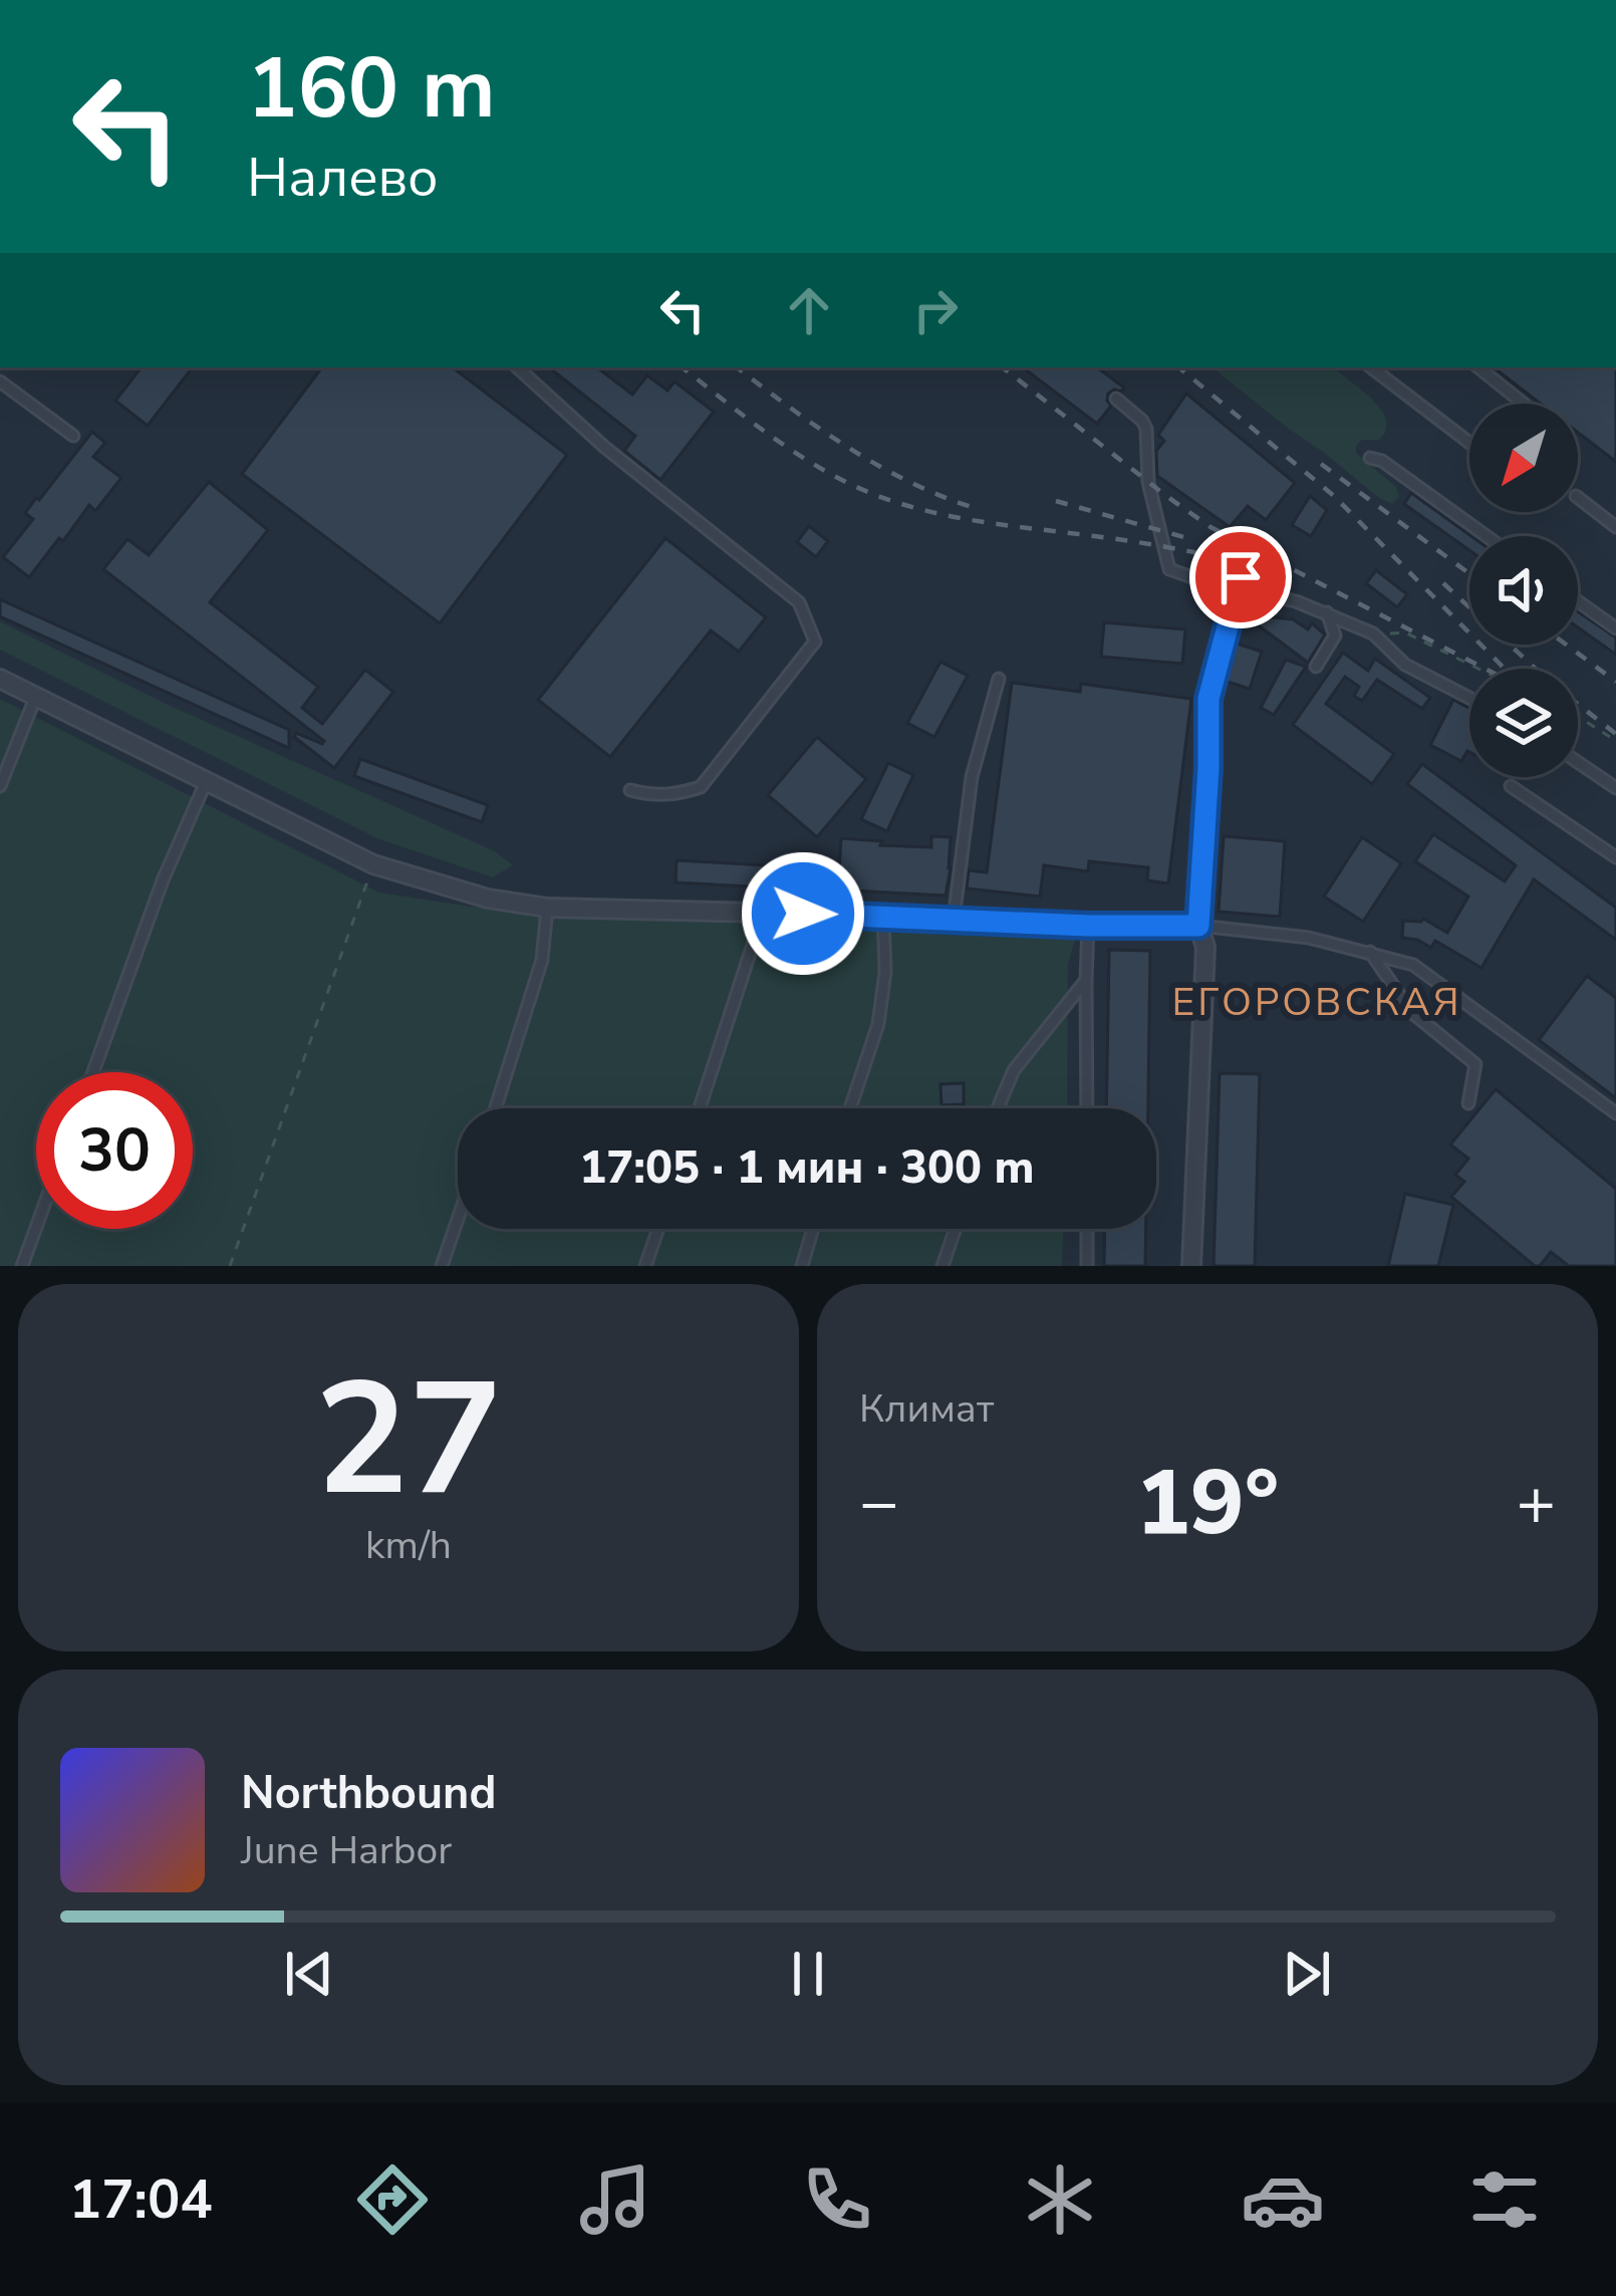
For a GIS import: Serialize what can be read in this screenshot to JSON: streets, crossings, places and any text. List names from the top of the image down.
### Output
{
  "districts": ["ЕГОРОВСКАЯ"],
  "north": "bottom left",
  "page": {
    "turn": ["160 m", "Налево"],
    "limit": "30",
    "trip": "17:05 · 1 мин · 300 m",
    "tile": [
      ["27", "km/h"],
      "Климат"
    ],
    "heat": ["−", "19°", "+"],
    "song": ["Northbound", "June Harbor"],
    "tabs": "17:04"
  }
}
